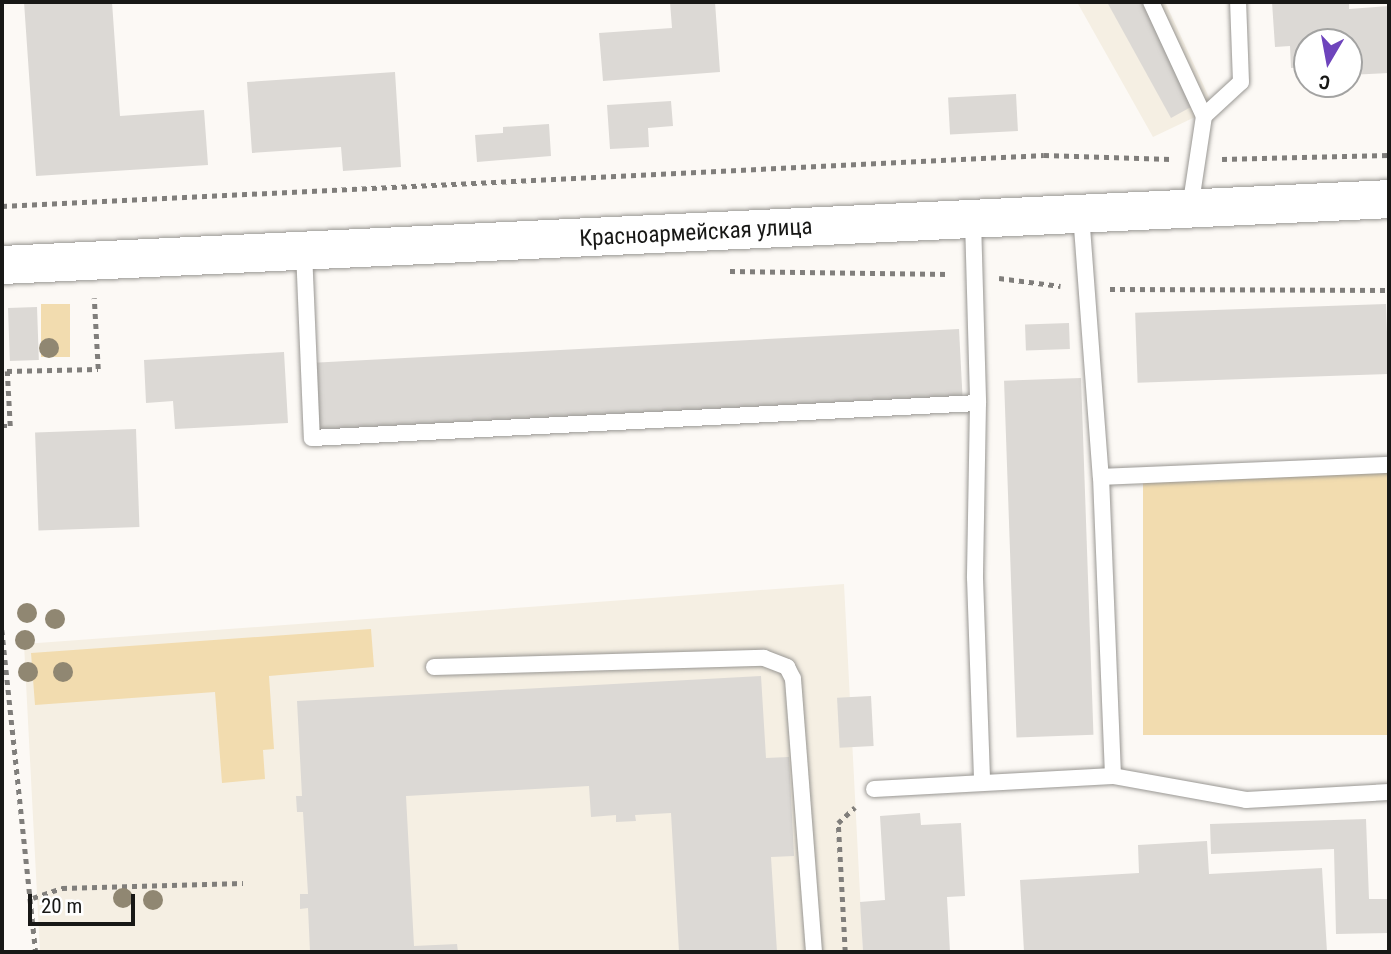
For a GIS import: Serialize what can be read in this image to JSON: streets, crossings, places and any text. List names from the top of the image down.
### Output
{
  "streets": {
    "street": ["Красноармейская улица"]
  },
  "scale_bar": "20 m",
  "north": "bottom"
}
